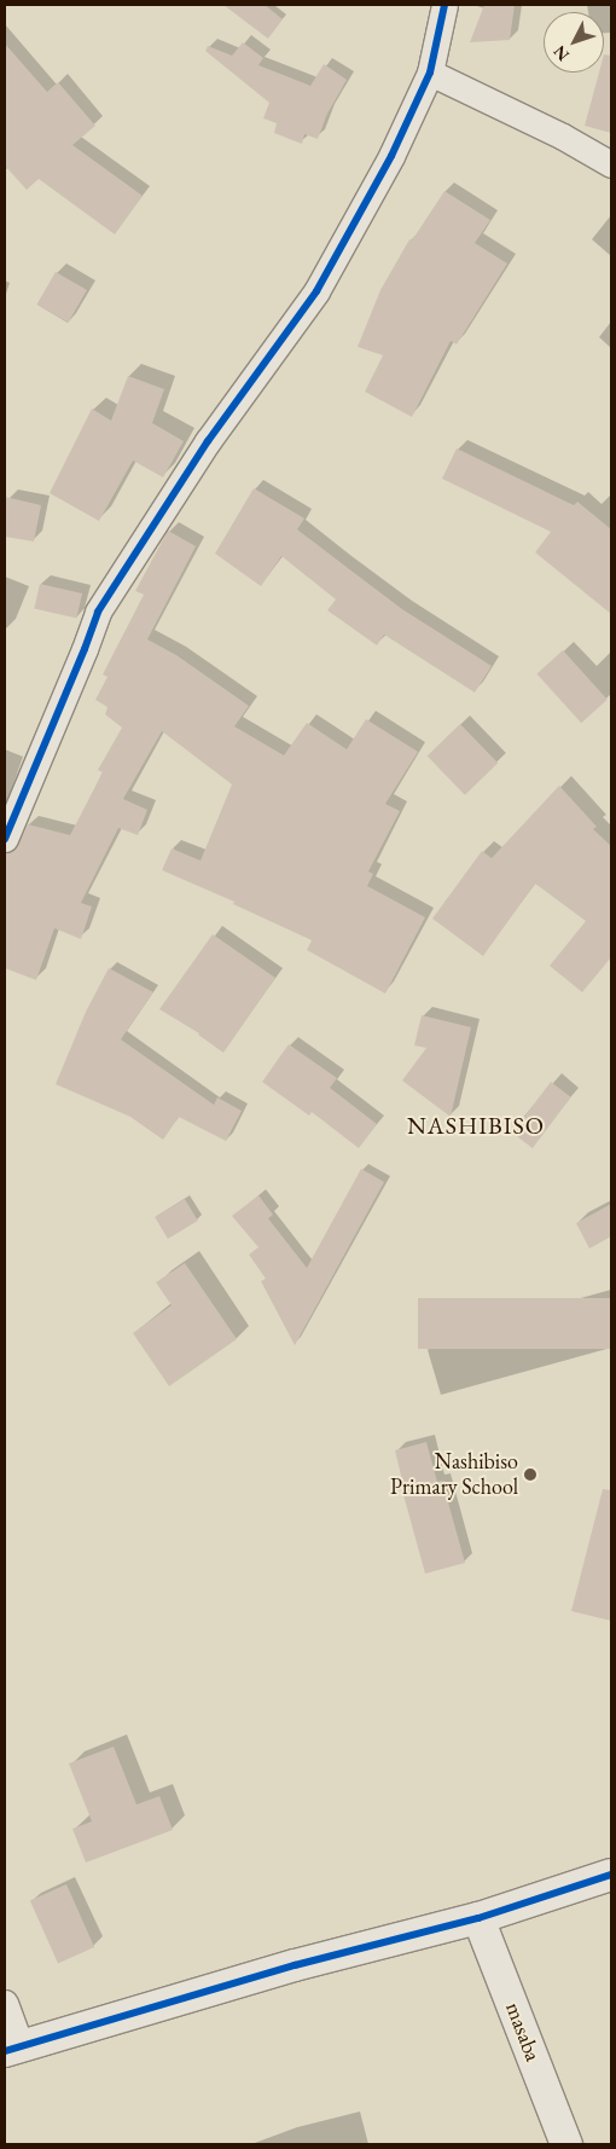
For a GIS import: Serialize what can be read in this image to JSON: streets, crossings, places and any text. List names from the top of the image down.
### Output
{
  "streets": {
    "street": ["masaba"]
  },
  "districts": ["NASHIBISO"],
  "places": ["Nashibiso Primary School"],
  "north": "bottom left"
}
